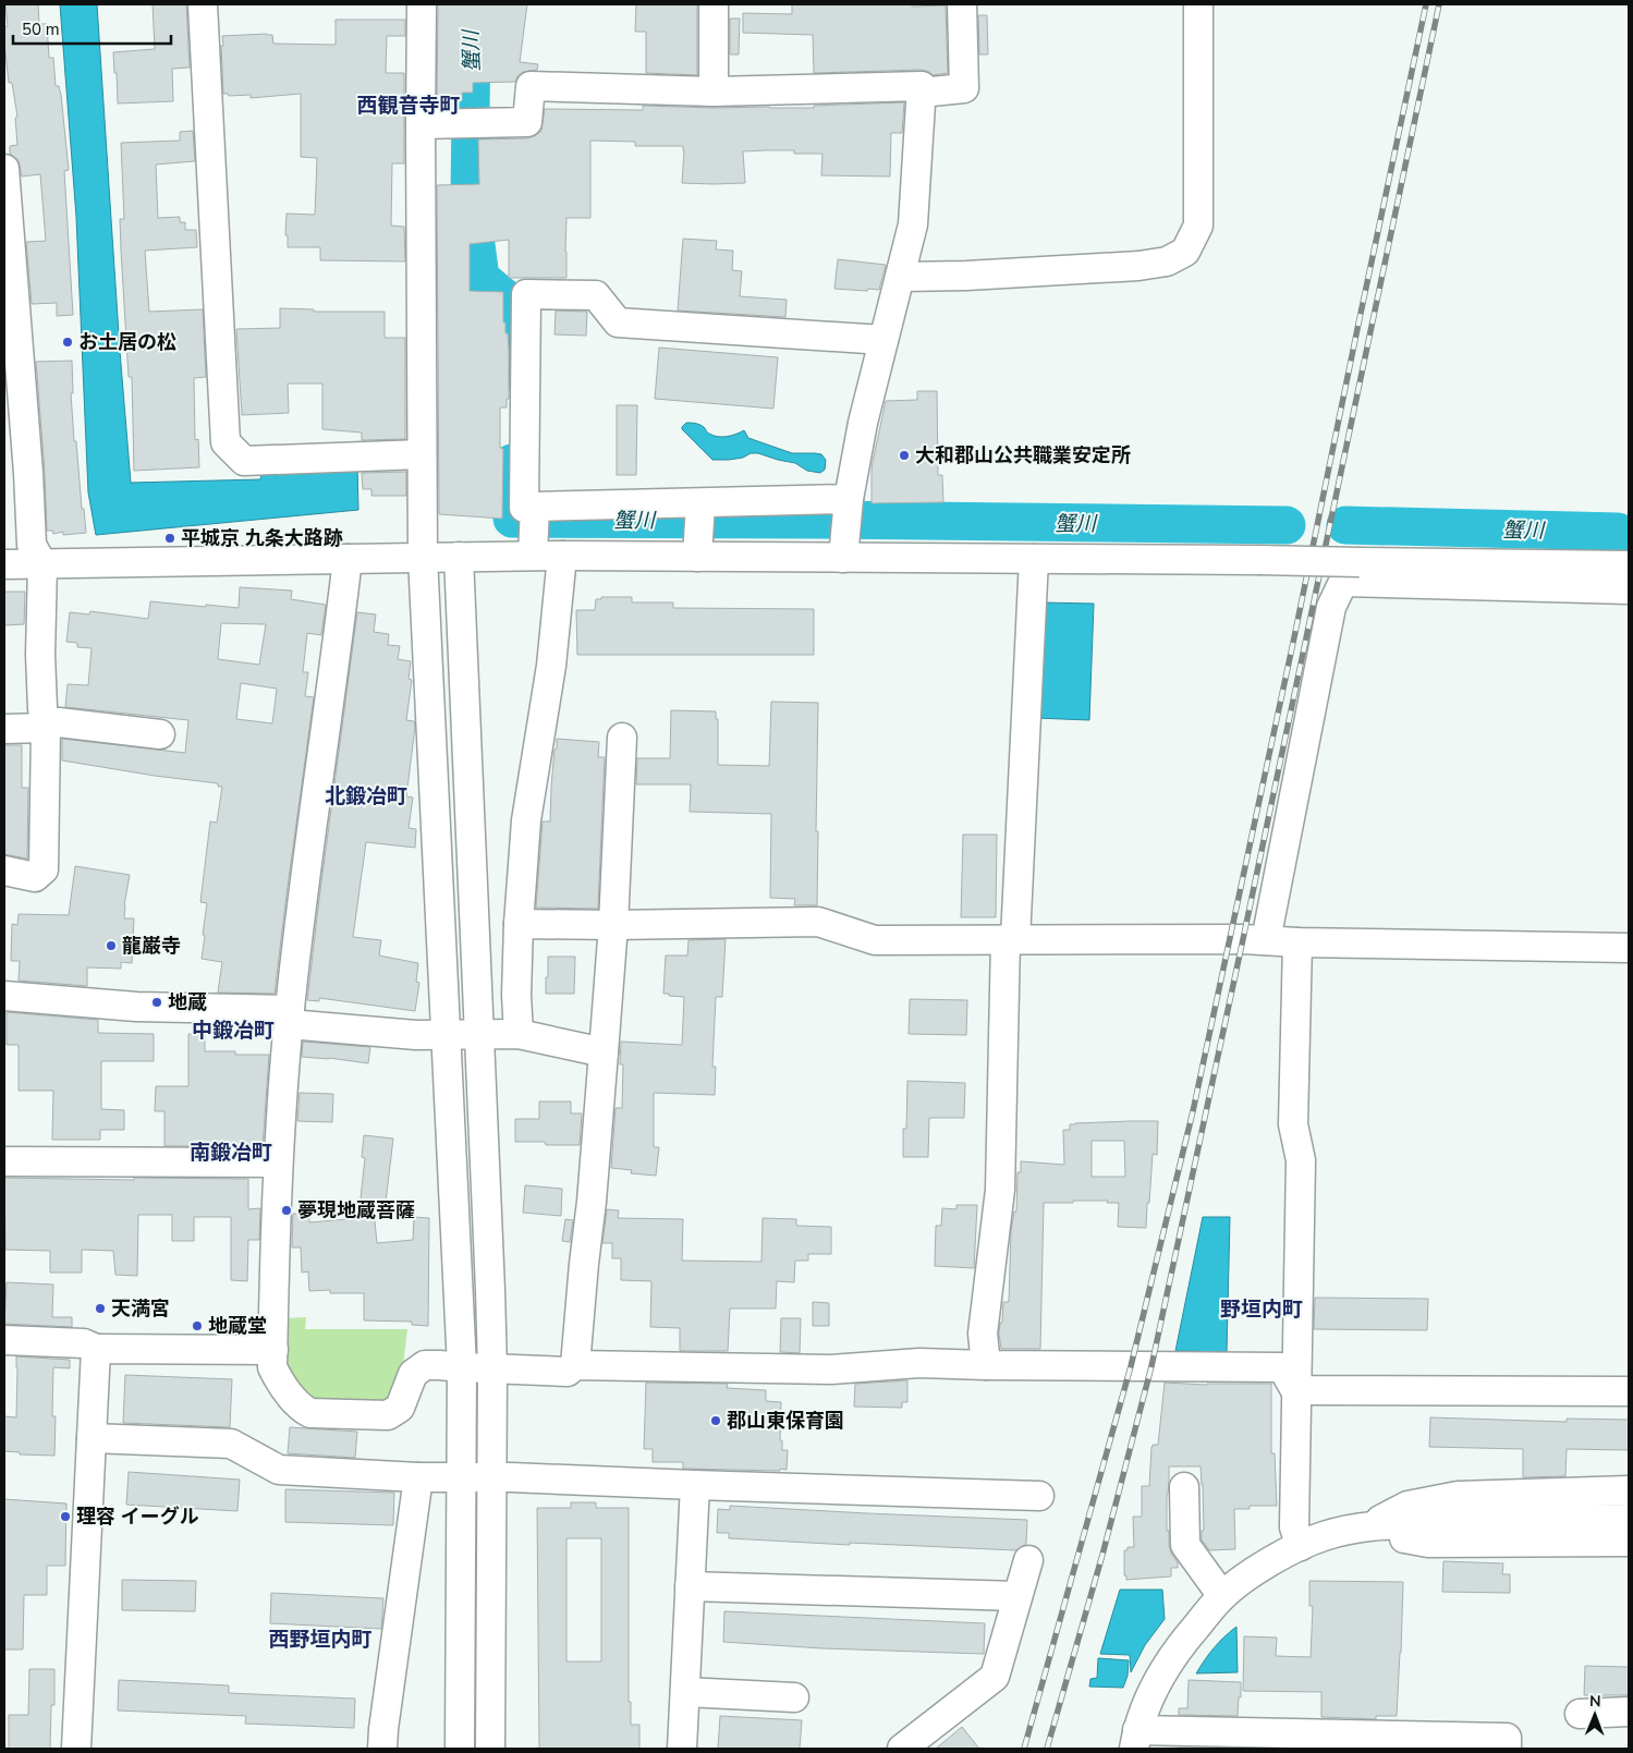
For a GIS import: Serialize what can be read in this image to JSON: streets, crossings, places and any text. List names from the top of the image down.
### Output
{
  "districts": [
    "西観音寺町",
    "北鍛冶町",
    "中鍛冶町",
    "南鍛冶町",
    "野垣内町",
    "西野垣内町"
  ],
  "water": ["蟹川"],
  "places": [
    "お土居の松",
    "大和郡山公共職業安定所",
    "平城京 九条大路跡",
    "龍巌寺",
    "地蔵",
    "夢現地蔵菩薩",
    "天満宮",
    "地蔵堂",
    "郡山東保育園",
    "理容 イーグル"
  ],
  "scale_bar": "50 m",
  "north": "top"
}
